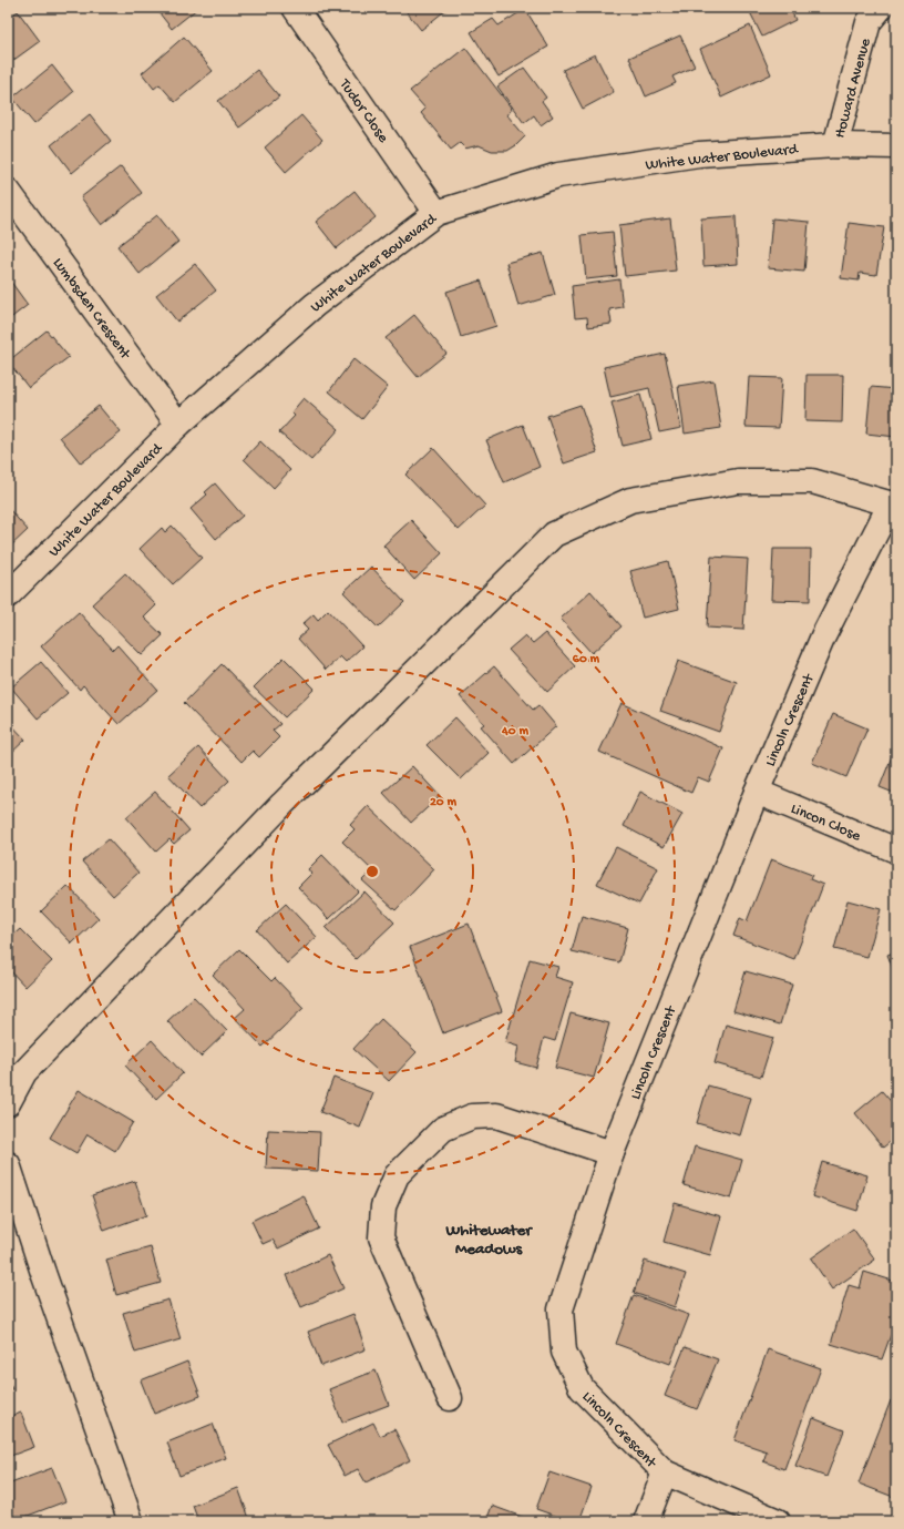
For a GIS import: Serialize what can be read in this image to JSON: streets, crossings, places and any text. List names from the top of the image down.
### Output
{
  "streets": {
    "street": [
      "Howard Avenue",
      "Tudor Close",
      "White Water Boulevard",
      "Lumbsden Crescent",
      "Lincoln Crescent",
      "Lincon Close"
    ]
  },
  "crossings": [
    ["Howard Avenue", "White Water Boulevard"],
    ["Tudor Close", "White Water Boulevard"],
    ["White Water Boulevard", "Lumbsden Crescent"],
    ["Lincoln Crescent", "Lincon Close"]
  ],
  "districts": ["Whitewater Meadows"],
  "rings": ["60 m", "40 m", "20 m"]
}
